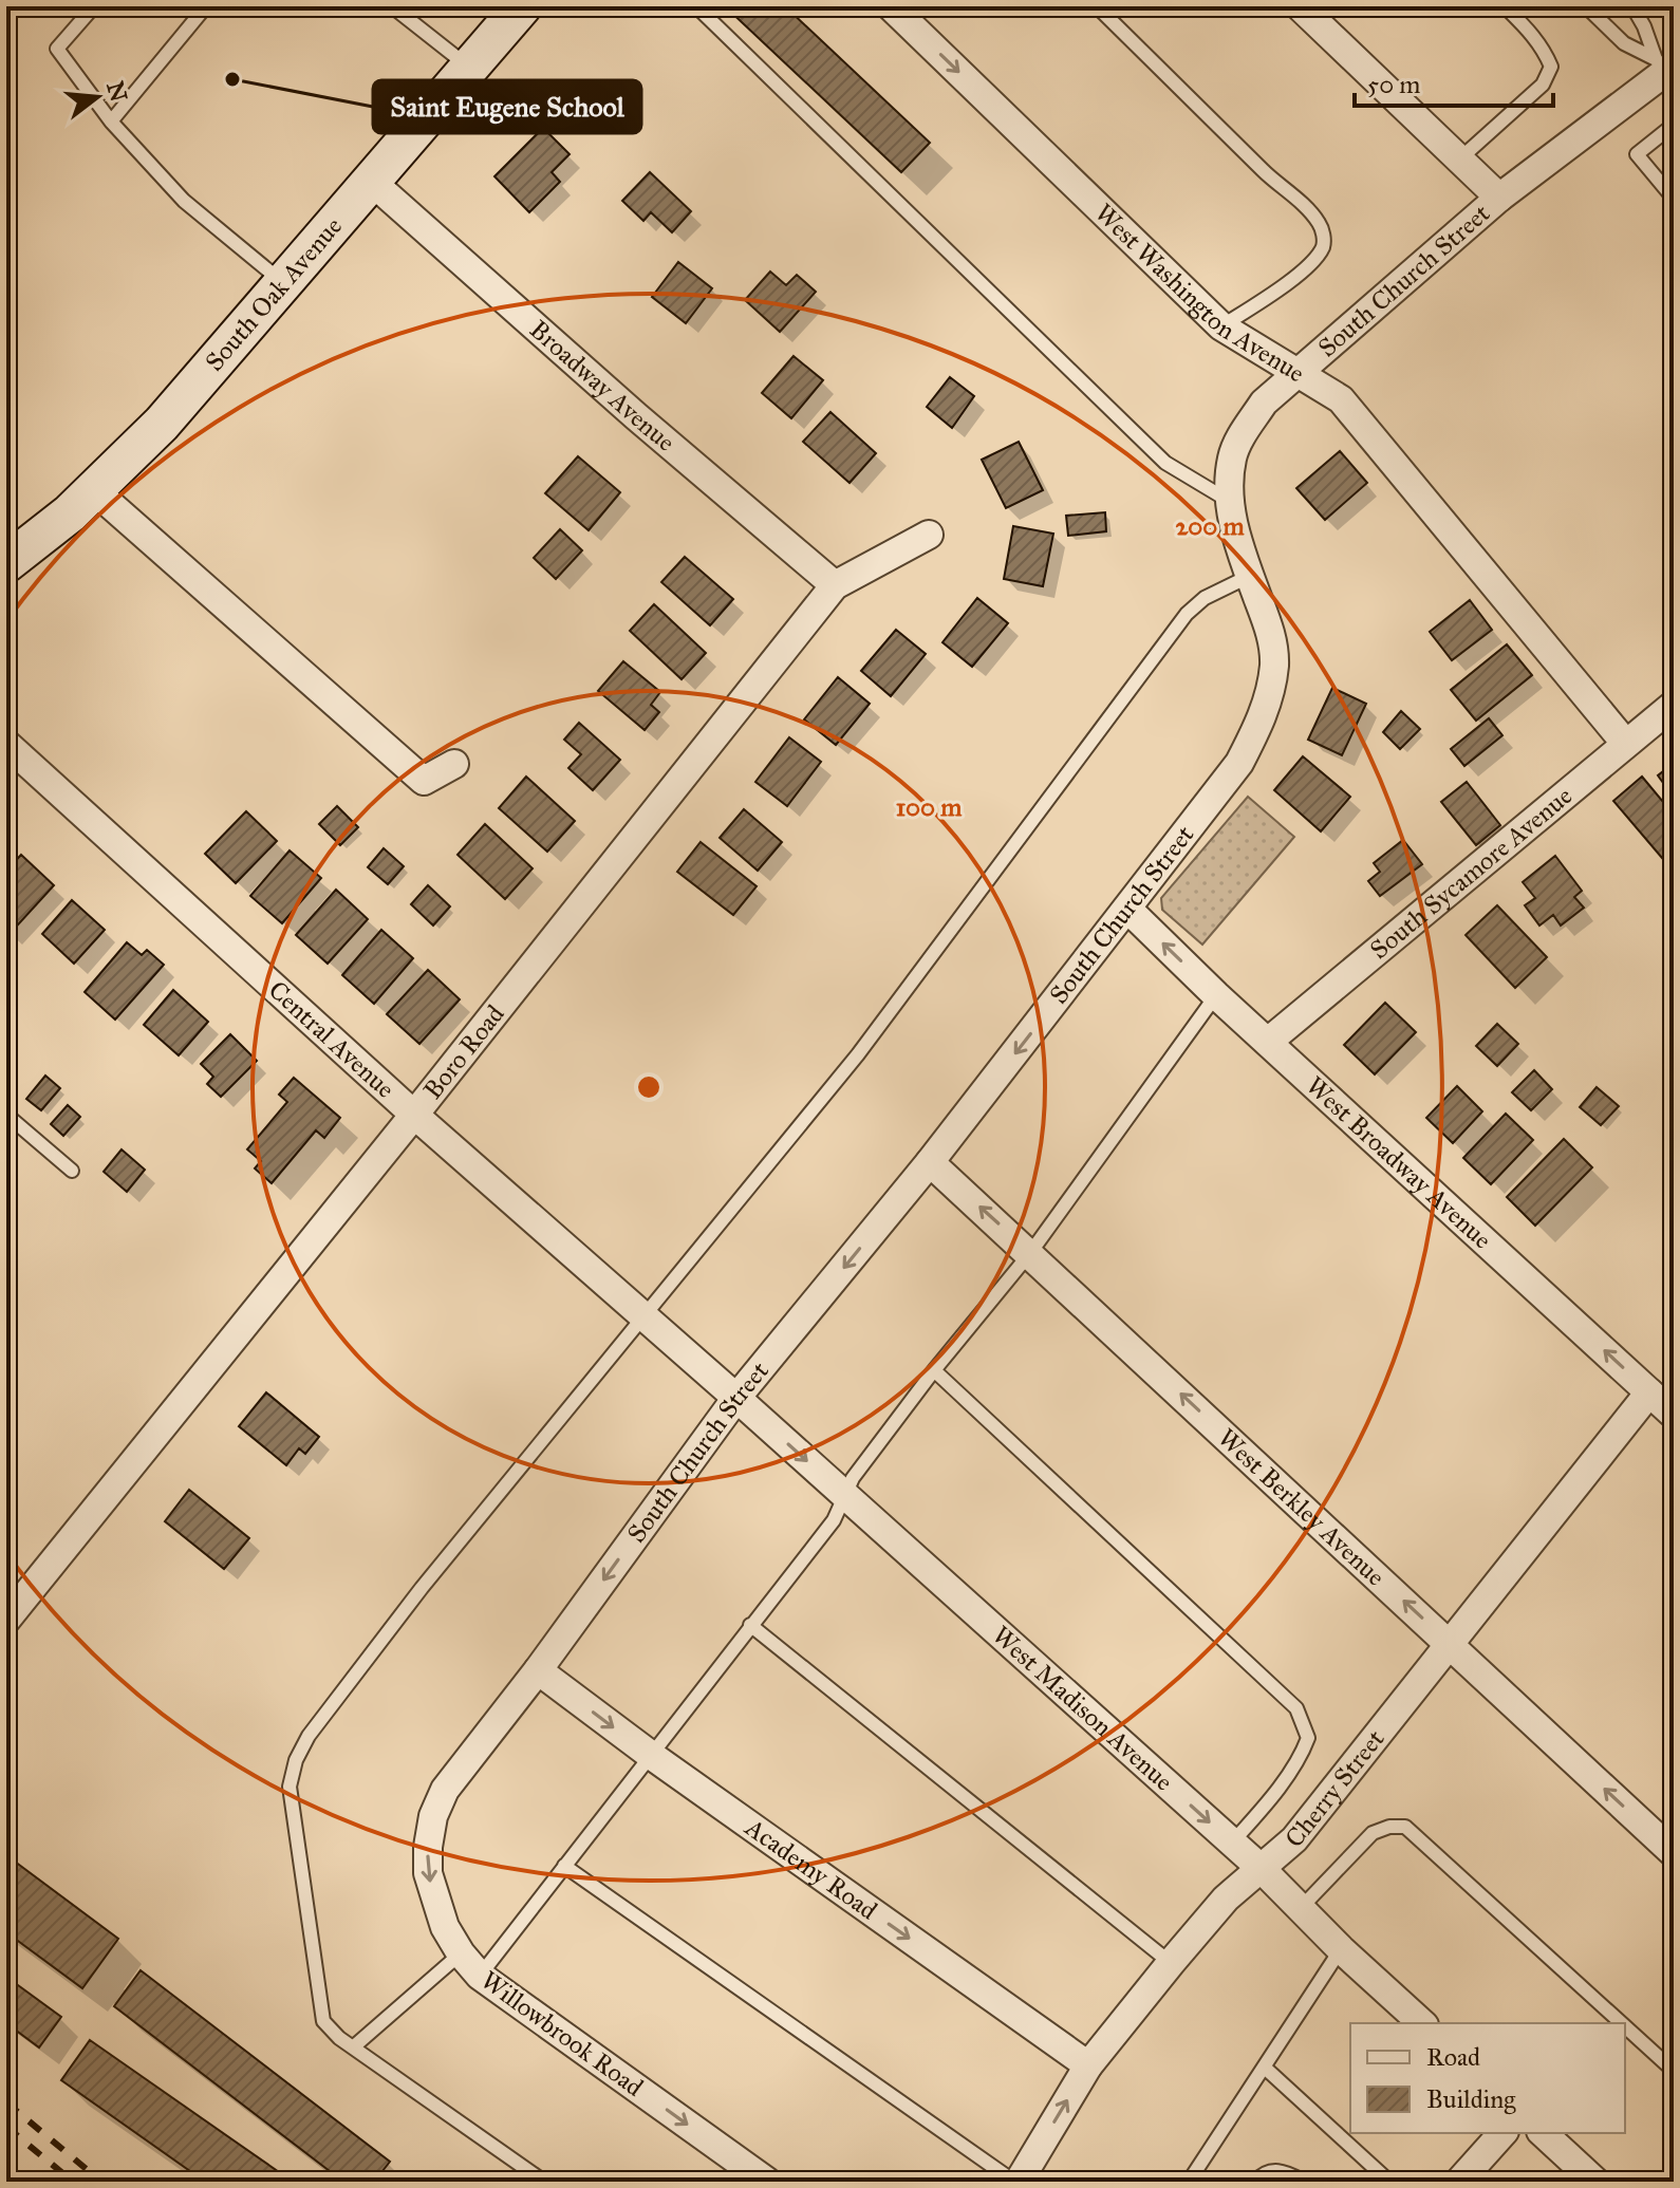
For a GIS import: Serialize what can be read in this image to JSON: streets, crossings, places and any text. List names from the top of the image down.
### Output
{
  "streets": {
    "main road": ["South Oak Avenue"],
    "street": [
      "South Church Street",
      "West Washington Avenue",
      "Broadway Avenue",
      "South Sycamore Avenue",
      "Central Avenue",
      "Boro Road",
      "West Broadway Avenue",
      "West Berkley Avenue",
      "West Madison Avenue",
      "Cherry Street",
      "Academy Road",
      "Willowbrook Road"
    ]
  },
  "crossings": [
    ["South Church Street", "West Washington Avenue"],
    ["South Church Street", "Central Avenue"],
    ["South Church Street", "West Broadway Avenue"],
    ["South Church Street", "West Berkley Avenue"],
    ["South Church Street", "West Madison Avenue"],
    ["South Church Street", "Academy Road"],
    ["South Church Street", "Willowbrook Road"],
    ["West Washington Avenue", "South Sycamore Avenue"],
    ["South Oak Avenue", "Broadway Avenue"],
    ["Broadway Avenue", "Boro Road"],
    ["South Sycamore Avenue", "West Broadway Avenue"],
    ["Central Avenue", "Boro Road"],
    ["Central Avenue", "West Madison Avenue"],
    ["West Broadway Avenue", "Cherry Street"],
    ["West Berkley Avenue", "Cherry Street"],
    ["West Madison Avenue", "Cherry Street"],
    ["Cherry Street", "Academy Road"]
  ],
  "one_way": [
    "South Church Street",
    "West Washington Avenue",
    "West Broadway Avenue",
    "West Berkley Avenue",
    "West Madison Avenue",
    "Academy Road",
    "Willowbrook Road"
  ],
  "places": ["Saint Eugene School"],
  "legend": ["Road", "Building"],
  "scale_bar": "50 m",
  "north": "right",
  "rings": ["200 m", "100 m"]
}
